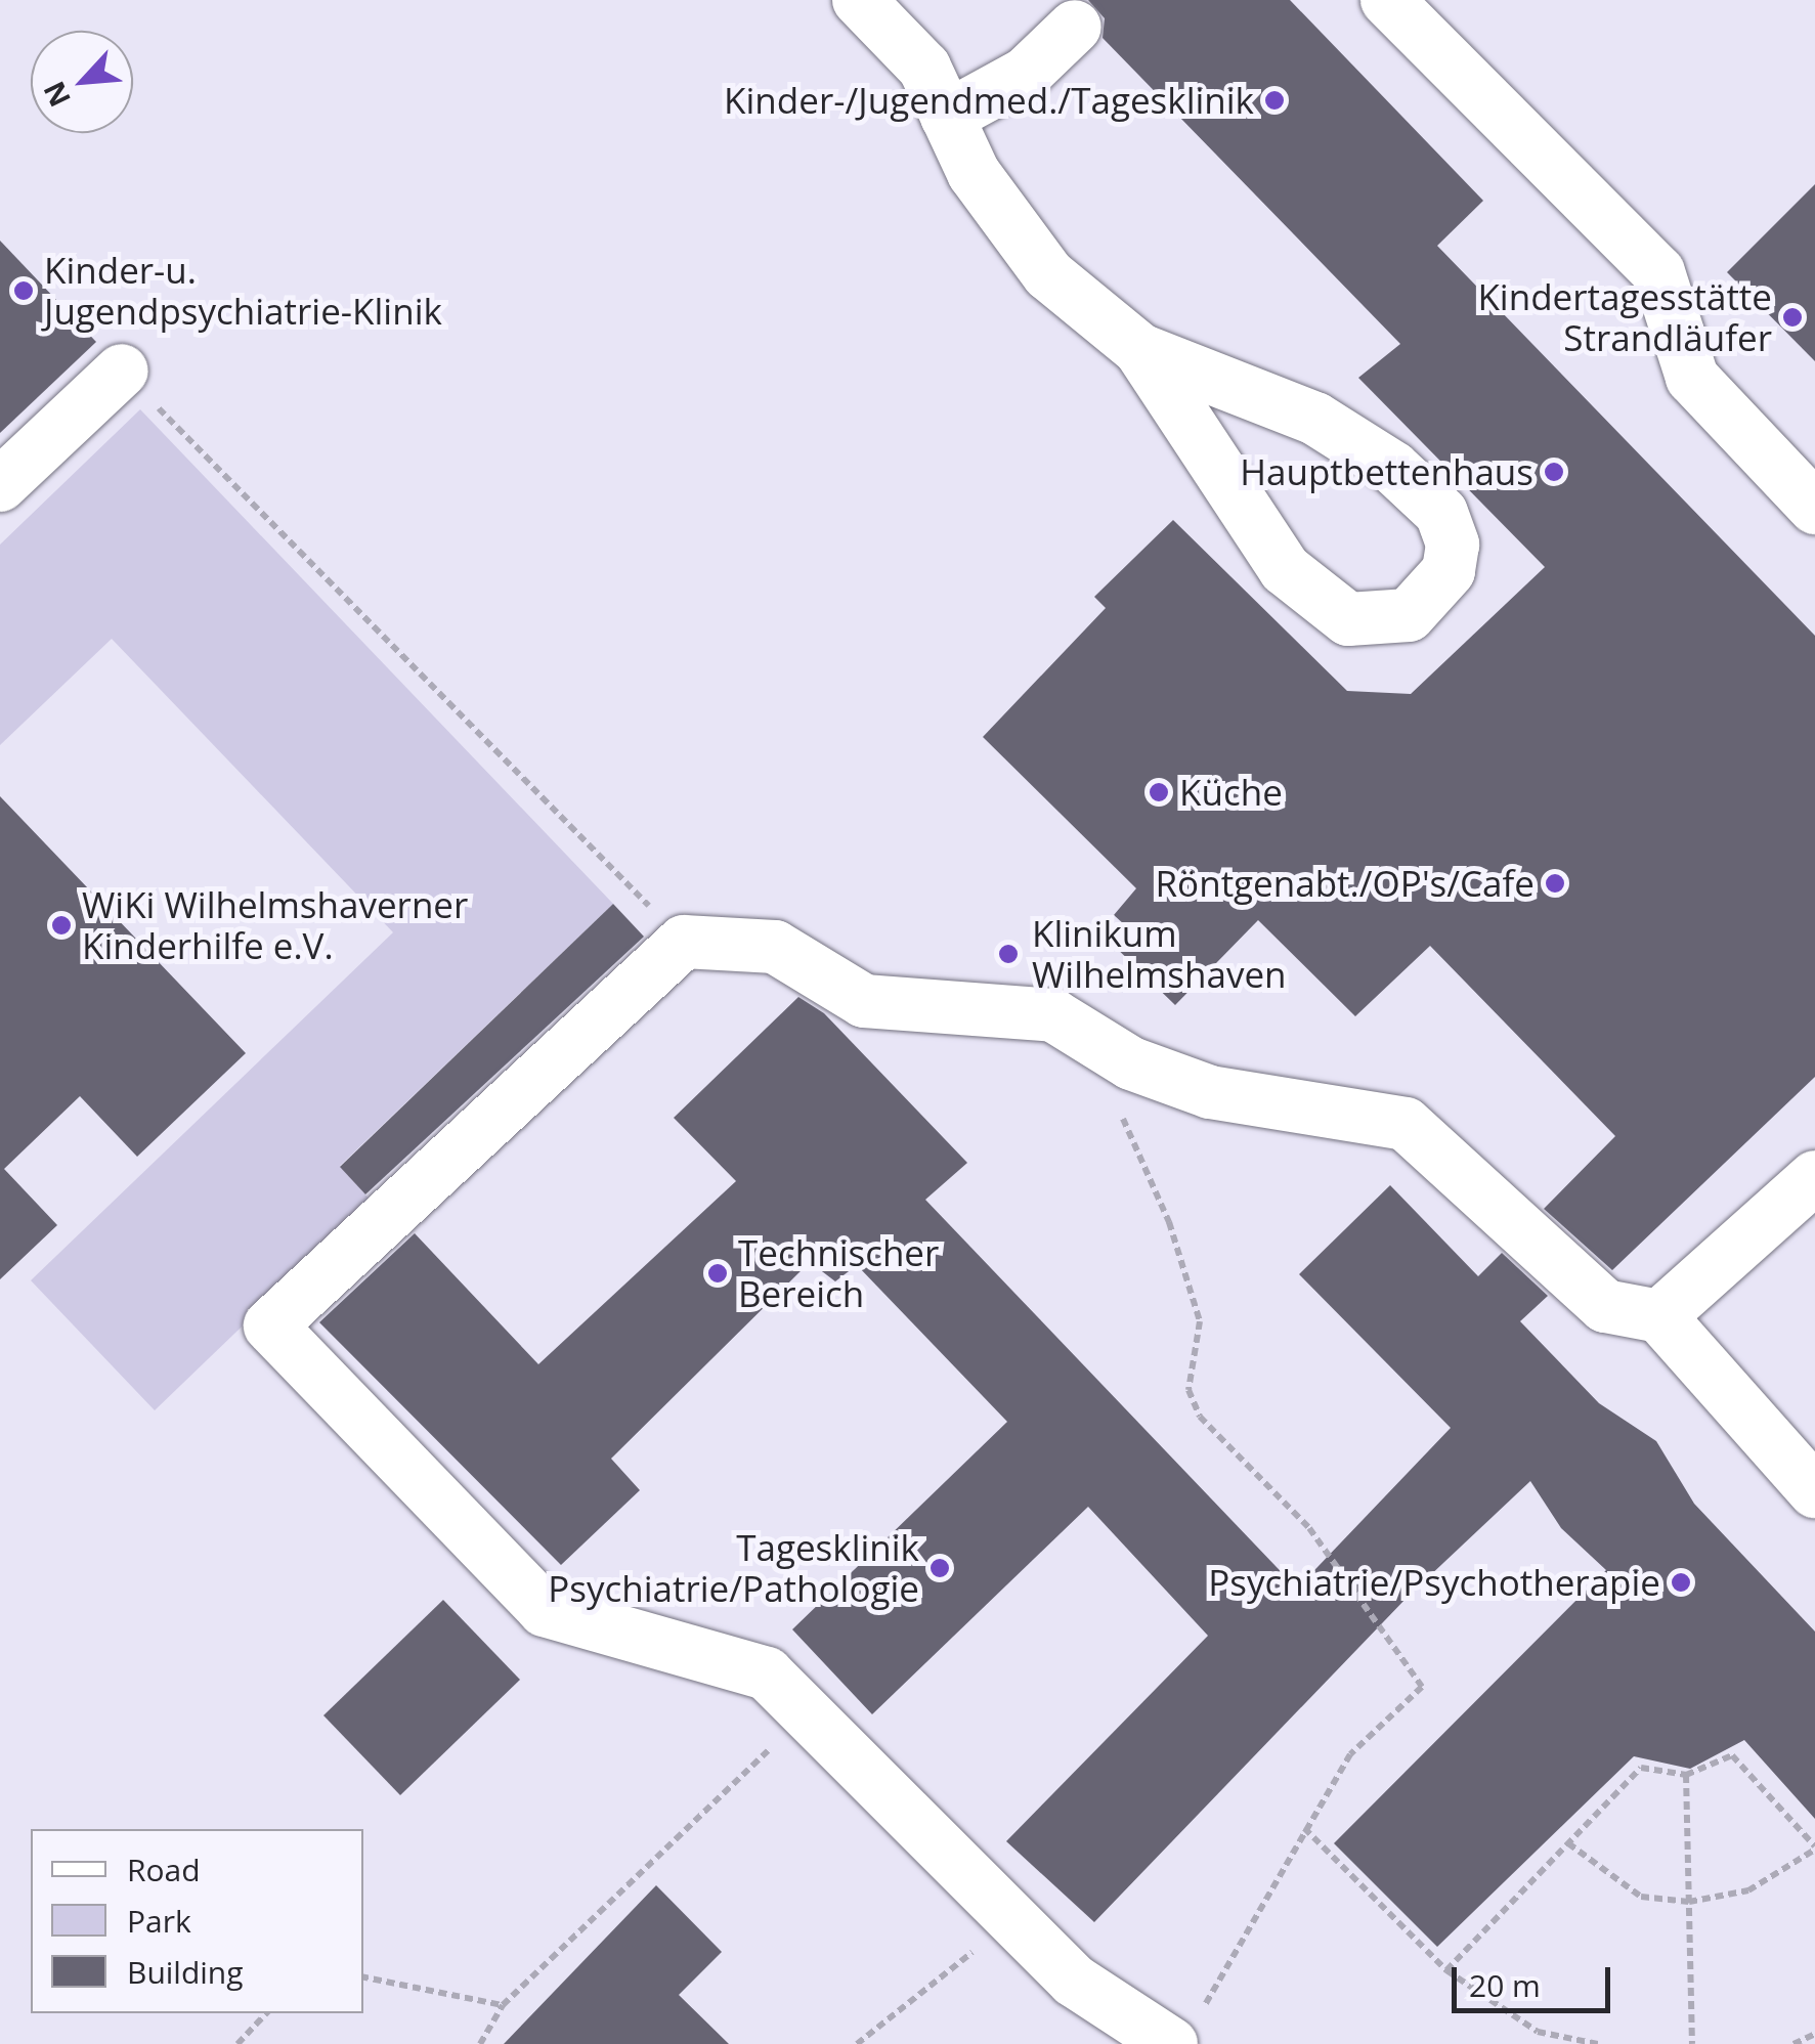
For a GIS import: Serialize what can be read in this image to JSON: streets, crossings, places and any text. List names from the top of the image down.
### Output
{
  "places": [
    "Kinder-/Jugendmed./Tagesklinik",
    "Kinder-u. Jugendpsychiatrie-Klinik",
    "Kindertagesstätte Strandläufer",
    "Hauptbettenhaus",
    "Küche",
    "Röntgenabt./OP's/Cafe",
    "WiKi Wilhelmshaverner Kinderhilfe e.V.",
    "Klinikum Wilhelmshaven",
    "Technischer Bereich",
    "Tagesklinik Psychiatrie/Pathologie",
    "Psychiatrie/Psychotherapie"
  ],
  "legend": ["Road", "Park", "Building"],
  "scale_bar": "20 m",
  "north": "bottom left"
}
